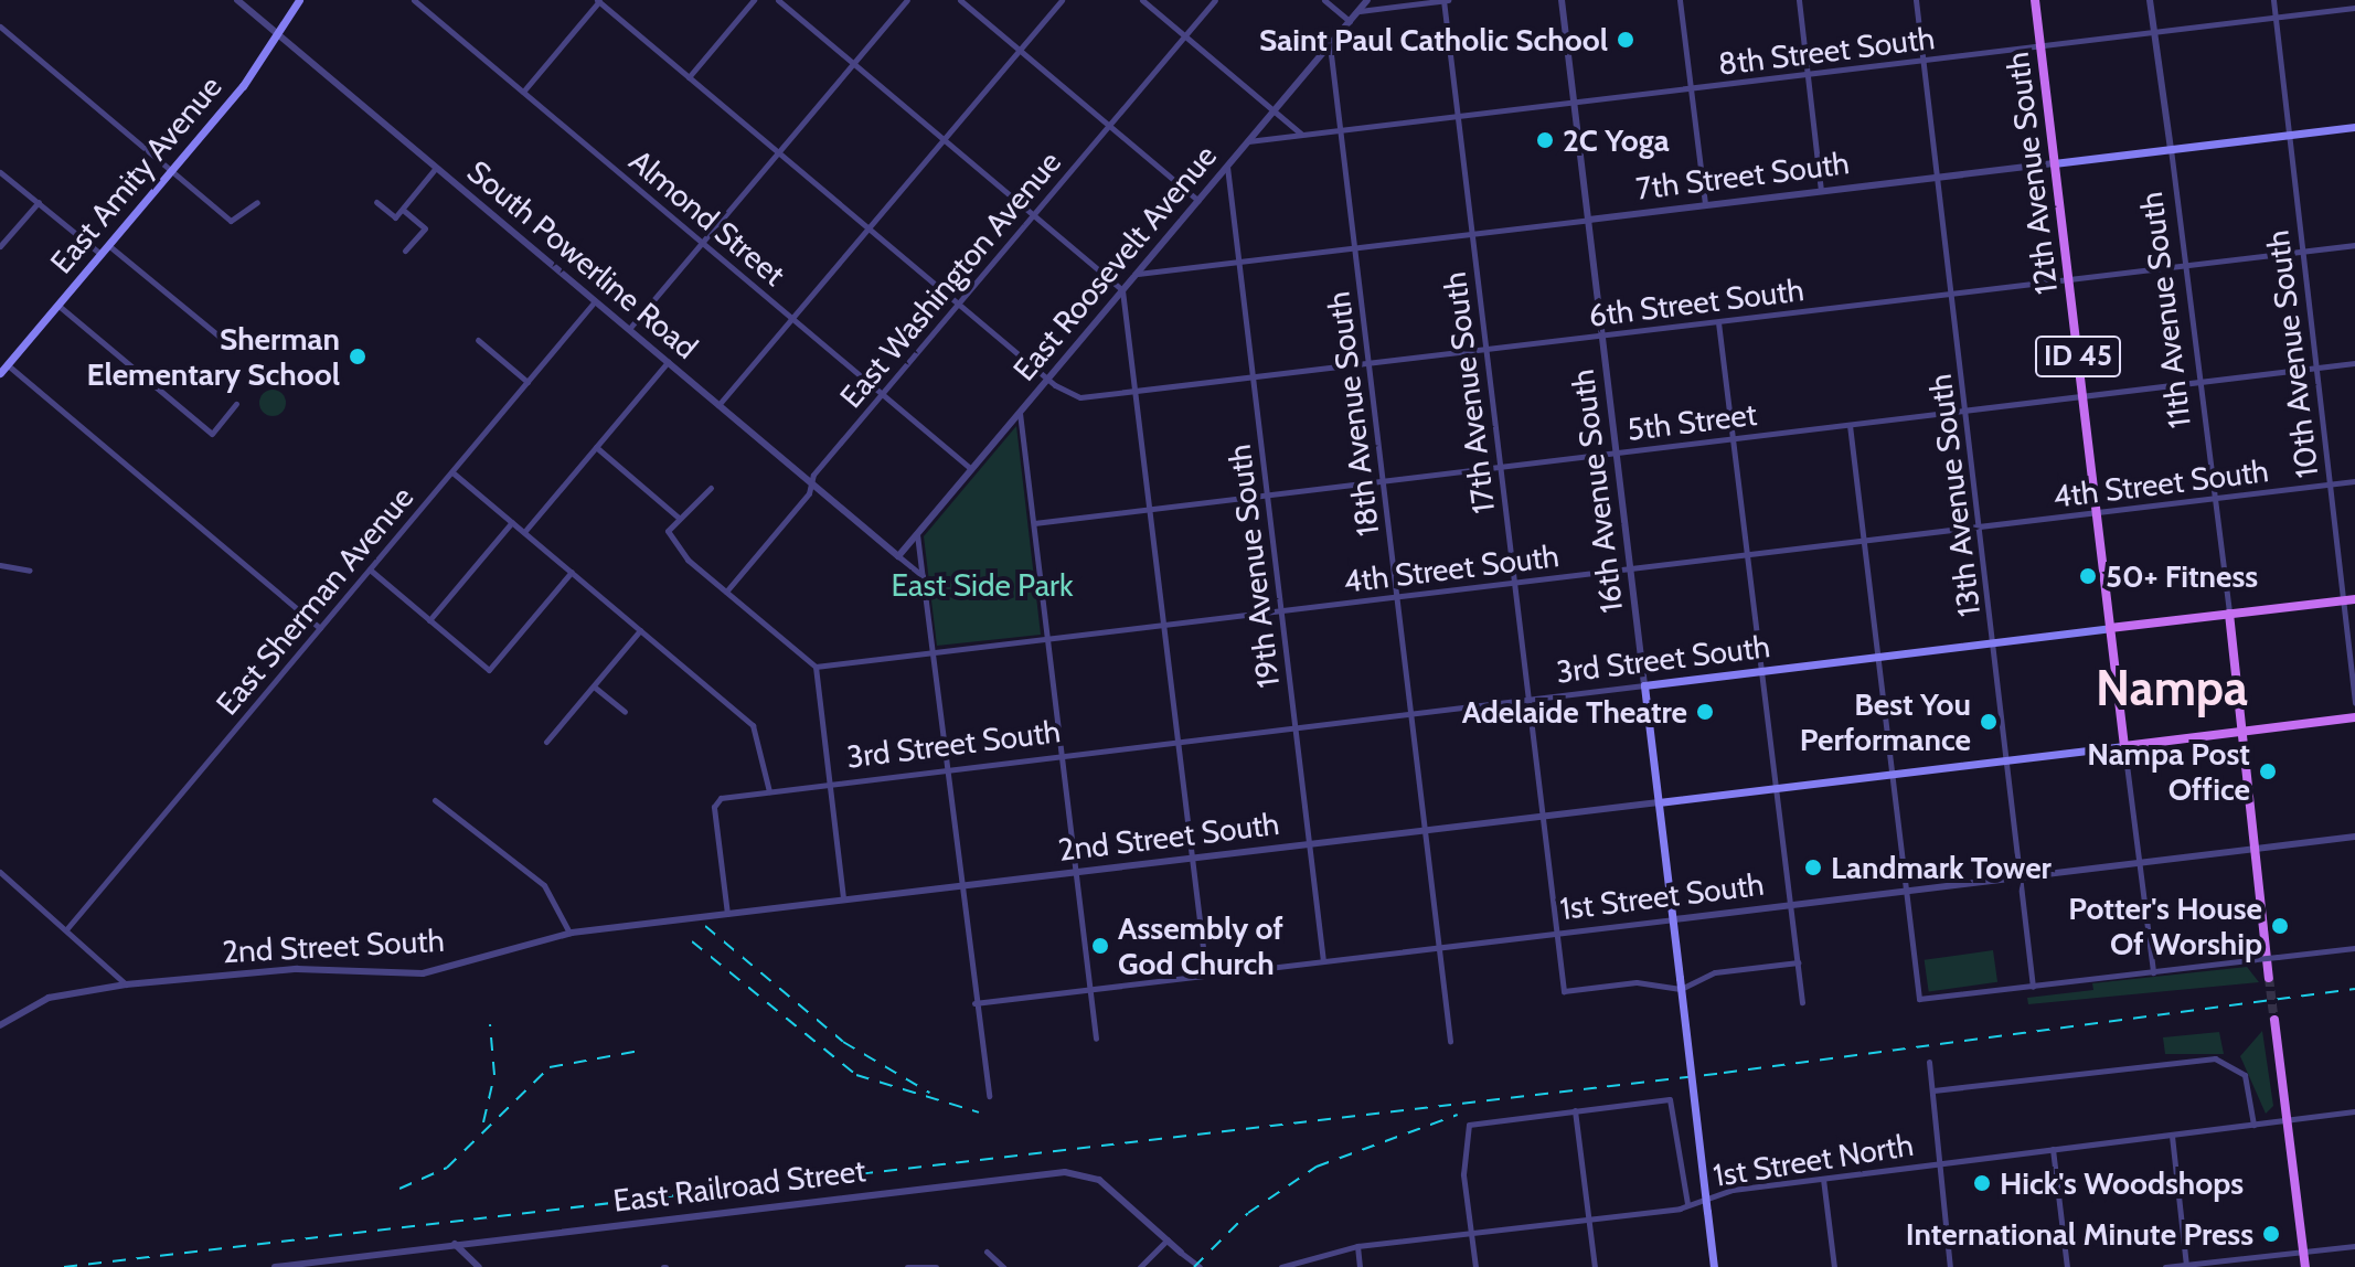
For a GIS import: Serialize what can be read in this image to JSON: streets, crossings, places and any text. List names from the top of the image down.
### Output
{
  "streets": {
    "main road": [
      "12th Avenue South",
      "East Amity Avenue",
      "7th Street South",
      "ID 45",
      "16th Avenue South",
      "3rd Street South",
      "2nd Street South"
    ],
    "street": [
      "8th Street South",
      "Almond Street",
      "South Powerline Road",
      "East Roosevelt Avenue",
      "East Washington Avenue",
      "6th Street South",
      "11th Avenue South",
      "10th Avenue South",
      "17th Avenue South",
      "18th Avenue South",
      "5th Street",
      "4th Street South",
      "13th Avenue South",
      "19th Avenue South",
      "East Sherman Avenue",
      "1st Street South",
      "1st Street North",
      "East Railroad Street"
    ]
  },
  "crossings": [
    ["8th Street South", "12th Avenue South"],
    ["8th Street South", "East Roosevelt Avenue"],
    ["8th Street South", "11th Avenue South"],
    ["8th Street South", "10th Avenue South"],
    ["8th Street South", "17th Avenue South"],
    ["8th Street South", "18th Avenue South"],
    ["8th Street South", "16th Avenue South"],
    ["8th Street South", "13th Avenue South"],
    ["12th Avenue South", "7th Street South"],
    ["12th Avenue South", "6th Street South"],
    ["12th Avenue South", "5th Street"],
    ["12th Avenue South", "4th Street South"],
    ["12th Avenue South", "3rd Street South"],
    ["12th Avenue South", "2nd Street South"],
    ["12th Avenue South", "1st Street South"],
    ["East Amity Avenue", "South Powerline Road"],
    ["7th Street South", "East Roosevelt Avenue"],
    ["7th Street South", "11th Avenue South"],
    ["7th Street South", "10th Avenue South"],
    ["7th Street South", "17th Avenue South"],
    ["7th Street South", "18th Avenue South"],
    ["7th Street South", "16th Avenue South"],
    ["7th Street South", "13th Avenue South"],
    ["7th Street South", "19th Avenue South"],
    ["Almond Street", "East Roosevelt Avenue"],
    ["Almond Street", "East Washington Avenue"],
    ["South Powerline Road", "East Roosevelt Avenue"],
    ["South Powerline Road", "East Washington Avenue"],
    ["South Powerline Road", "East Sherman Avenue"],
    ["East Roosevelt Avenue", "6th Street South"],
    ["East Roosevelt Avenue", "18th Avenue South"],
    ["East Roosevelt Avenue", "19th Avenue South"],
    ["East Washington Avenue", "6th Street South"],
    ["6th Street South", "11th Avenue South"],
    ["6th Street South", "10th Avenue South"],
    ["6th Street South", "17th Avenue South"],
    ["6th Street South", "18th Avenue South"],
    ["6th Street South", "16th Avenue South"],
    ["6th Street South", "13th Avenue South"],
    ["6th Street South", "19th Avenue South"],
    ["11th Avenue South", "5th Street"],
    ["11th Avenue South", "4th Street South"],
    ["11th Avenue South", "3rd Street South"],
    ["10th Avenue South", "5th Street"],
    ["10th Avenue South", "4th Street South"],
    ["10th Avenue South", "3rd Street South"],
    ["17th Avenue South", "5th Street"],
    ["17th Avenue South", "4th Street South"],
    ["17th Avenue South", "3rd Street South"],
    ["17th Avenue South", "2nd Street South"],
    ["17th Avenue South", "1st Street South"],
    ["18th Avenue South", "5th Street"],
    ["18th Avenue South", "4th Street South"],
    ["18th Avenue South", "3rd Street South"],
    ["18th Avenue South", "2nd Street South"],
    ["18th Avenue South", "1st Street South"],
    ["5th Street", "16th Avenue South"],
    ["5th Street", "13th Avenue South"],
    ["5th Street", "19th Avenue South"],
    ["4th Street South", "16th Avenue South"],
    ["4th Street South", "13th Avenue South"],
    ["4th Street South", "19th Avenue South"],
    ["16th Avenue South", "3rd Street South"],
    ["16th Avenue South", "2nd Street South"],
    ["16th Avenue South", "1st Street South"],
    ["13th Avenue South", "3rd Street South"],
    ["13th Avenue South", "2nd Street South"],
    ["13th Avenue South", "1st Street South"],
    ["19th Avenue South", "3rd Street South"],
    ["19th Avenue South", "2nd Street South"],
    ["19th Avenue South", "1st Street South"],
    ["3rd Street South", "2nd Street South"]
  ],
  "districts": ["Nampa"],
  "parks": ["East Side Park"],
  "places": [
    "Saint Paul Catholic School",
    "2C Yoga",
    "Sherman Elementary School",
    "50+ Fitness",
    "Adelaide Theatre",
    "Best You Performance",
    "Nampa Post Office",
    "Landmark Tower",
    "Potter's House Of Worship",
    "Assembly of God Church",
    "Hick's Woodshops",
    "International Minute Press"
  ]
}
